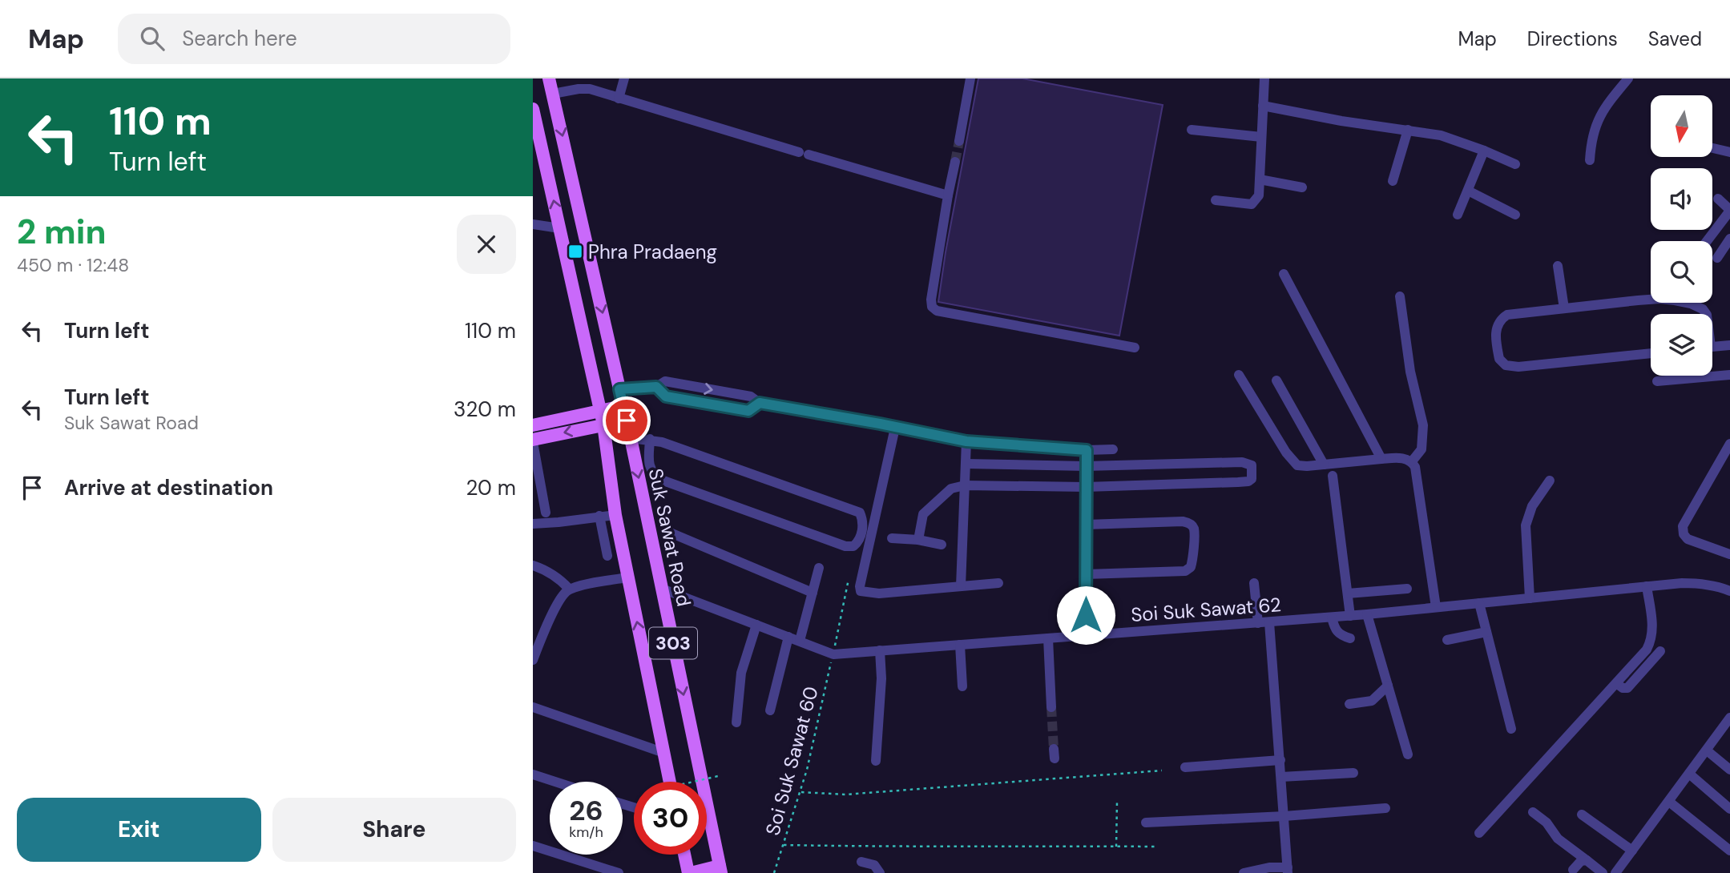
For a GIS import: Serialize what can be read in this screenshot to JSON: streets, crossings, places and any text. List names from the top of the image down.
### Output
{
  "streets": {
    "main road": ["Suk Sawat Road", "303"],
    "street": ["Soi Suk Sawat 62"],
    "path": ["Soi Suk Sawat 60"]
  },
  "crossings": [
    ["Suk Sawat Road", "Soi Suk Sawat 62"],
    ["Soi Suk Sawat 62", "Soi Suk Sawat 60"]
  ],
  "places": {
    "transit": ["Phra Pradaeng"]
  },
  "north": "bottom",
  "page": {
    "header": "Map",
    "search": "Search here",
    "nav": ["Map", "Directions", "Saved"],
    "turn": ["110 m", "Turn left"],
    "heading": ["2 min", "450 m · 12:48"],
    "list": [
      {
        "name": "Turn left",
        "value": "110 m"
      },
      {
        "name": "Turn left",
        "note": "Suk Sawat Road",
        "value": "320 m"
      },
      {
        "name": "Arrive at destination",
        "value": "20 m"
      }
    ],
    "speed": "26 km/h",
    "limit": "30",
    "buttons": ["Exit", "Share"]
  }
}
